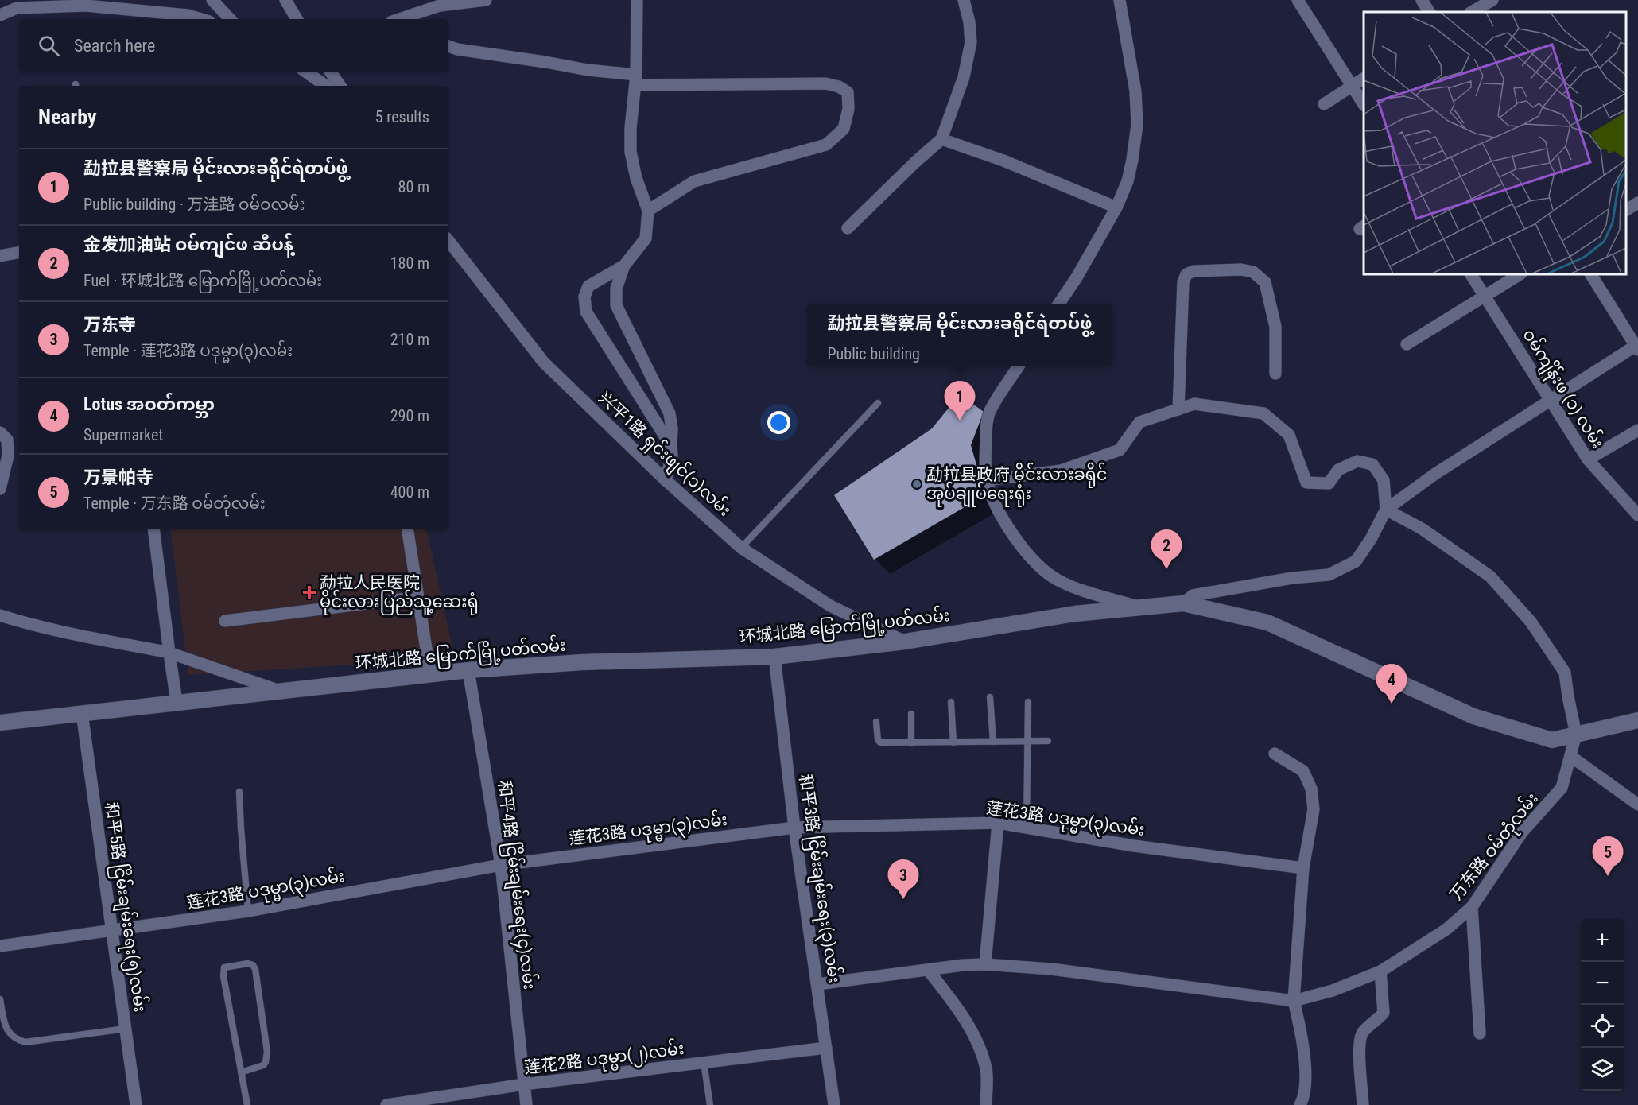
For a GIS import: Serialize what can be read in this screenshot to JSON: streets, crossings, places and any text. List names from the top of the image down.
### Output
{
  "streets": {
    "street": [
      "ဝမ်ကျိန်းဖ (၁) လမ်း",
      "兴平1路 ရှင်းဖျင်(၁)လမ်း",
      "环城北路 မြောက်မြို့ပတ်လမ်း",
      "莲花3路 ပဒုမ္မာ(၃)လမ်း",
      "万东路 ဝမ်တုံလမ်း",
      "和平3路 ငြိမ်းချမ်းရေး(၃)လမ်း",
      "和平4路 ငြိမ်းချမ်းရေး(၄)လမ်း",
      "和平5路 ငြိမ်းချမ်းရေး(၅)လမ်း",
      "莲花2路 ပဒုမ္မာ(၂)လမ်း"
    ]
  },
  "crossings": [
    ["兴平1路 ရှင်းဖျင်(၁)လမ်း", "环城北路 မြောက်မြို့ပတ်လမ်း"],
    ["环城北路 မြောက်မြို့ပတ်လမ်း", "万东路 ဝမ်တုံလမ်း"],
    ["环城北路 မြောက်မြို့ပတ်လမ်း", "和平3路 ငြိမ်းချမ်းရေး(၃)လမ်း"],
    ["环城北路 မြောက်မြို့ပတ်လမ်း", "和平4路 ငြိမ်းချမ်းရေး(၄)လမ်း"],
    ["环城北路 မြောက်မြို့ပတ်လမ်း", "和平5路 ငြိမ်းချမ်းရေး(၅)လမ်း"],
    ["莲花3路 ပဒုမ္မာ(၃)လမ်း", "和平3路 ငြိမ်းချမ်းရေး(၃)လမ်း"],
    ["莲花3路 ပဒုမ္မာ(၃)လမ်း", "和平4路 ငြိမ်းချမ်းရေး(၄)လမ်း"],
    ["莲花3路 ပဒုမ္မာ(၃)လမ်း", "和平5路 ငြိမ်းချမ်းရေး(၅)လမ်း"],
    ["和平3路 ငြိမ်းချမ်းရေး(၃)လမ်း", "莲花2路 ပဒုမ္မာ(၂)လမ်း"],
    ["和平4路 ငြိမ်းချမ်းရေး(၄)လမ်း", "莲花2路 ပဒုမ္မာ(၂)လမ်း"]
  ],
  "places": {
    "other": ["勐拉县政府 မိုင်းလားခရိုင် အုပ်ချုပ်ရေးရုံး"],
    "health": ["勐拉人民医院 မိုင်းလားပြည်သူ့ဆေးရုံ"]
  },
  "page": {
    "search": "Search here",
    "heading": ["Nearby", "5 results"],
    "list": [
      {
        "mark": "1",
        "name": "勐拉县警察局 မိုင်းလားခရိုင်ရဲတပ်ဖွဲ့",
        "note": "Public building · 万洼路 ဝမ်ဝလမ်း",
        "value": "80 m"
      },
      {
        "mark": "2",
        "name": "金发加油站 ဝမ်ကျင်ဖ ဆီပန့်",
        "note": "Fuel · 环城北路 မြောက်မြို့ပတ်လမ်း",
        "value": "180 m"
      },
      {
        "mark": "3",
        "name": "万东寺",
        "note": "Temple · 莲花3路 ပဒုမ္မာ(၃)လမ်း",
        "value": "210 m"
      },
      {
        "mark": "4",
        "name": "Lotus အဝတ်ကမ္ဘာ",
        "note": "Supermarket",
        "value": "290 m"
      },
      {
        "mark": "5",
        "name": "万景帕寺",
        "note": "Temple · 万东路 ဝမ်တုံလမ်း",
        "value": "400 m"
      }
    ],
    "popup": ["勐拉县警察局 မိုင်းလားခရိုင်ရဲတပ်ဖွဲ့", "Public building"],
    "pins": [
      "1",
      "2",
      "4",
      "5",
      "3"
    ],
    "map_buttons": ["+", "−"]
  }
}
